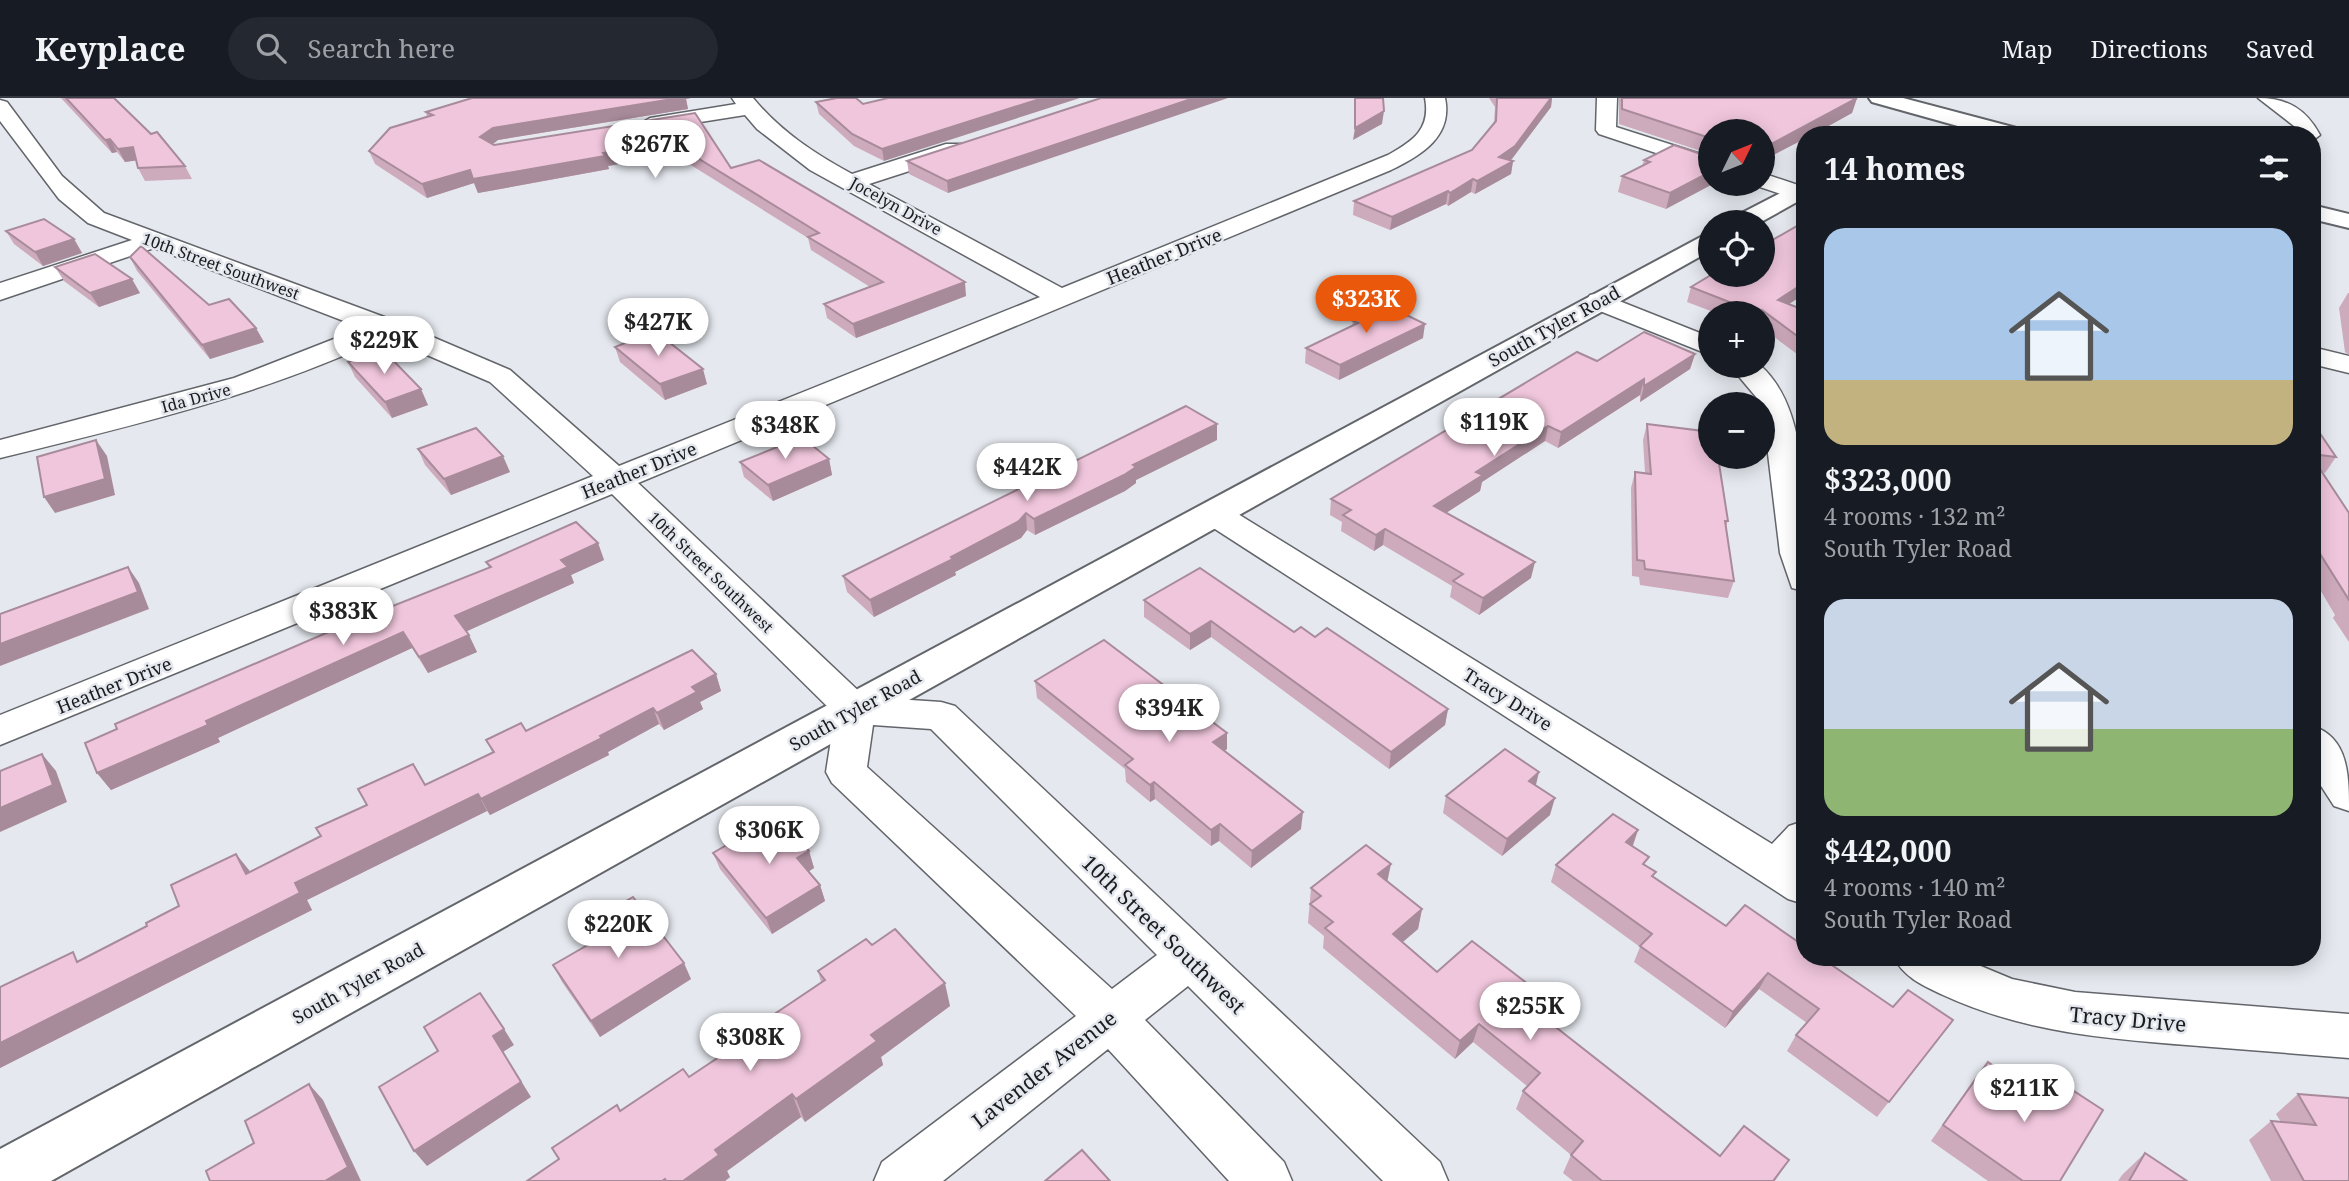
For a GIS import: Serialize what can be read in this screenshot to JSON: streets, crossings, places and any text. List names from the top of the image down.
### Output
{
  "streets": {
    "street": [
      "Jocelyn Drive",
      "Heather Drive",
      "10th Street Southwest",
      "South Tyler Road",
      "Ida Drive",
      "Tracy Drive",
      "Lavender Avenue"
    ]
  },
  "crossings": [
    ["Jocelyn Drive", "Heather Drive"],
    ["Heather Drive", "10th Street Southwest"],
    ["10th Street Southwest", "South Tyler Road"],
    ["10th Street Southwest", "Ida Drive"],
    ["10th Street Southwest", "Lavender Avenue"],
    ["South Tyler Road", "Tracy Drive"]
  ],
  "north": "top right",
  "page": {
    "header": "Keyplace",
    "search": "Search here",
    "nav": ["Map", "Directions", "Saved"],
    "map_buttons": ["+", "−"],
    "price": [
      "$267K",
      "$323K",
      "$427K",
      "$229K",
      "$119K",
      "$348K",
      "$442K",
      "$383K",
      "$394K",
      "$306K",
      "$220K",
      "$255K",
      "$308K",
      "$211K"
    ],
    "heading": "14 homes",
    "list": [
      {
        "name": "$323,000",
        "note": "4 rooms · 132 m² · South Tyler Road"
      },
      {
        "name": "$442,000",
        "note": "4 rooms · 140 m² · South Tyler Road"
      }
    ]
  }
}
